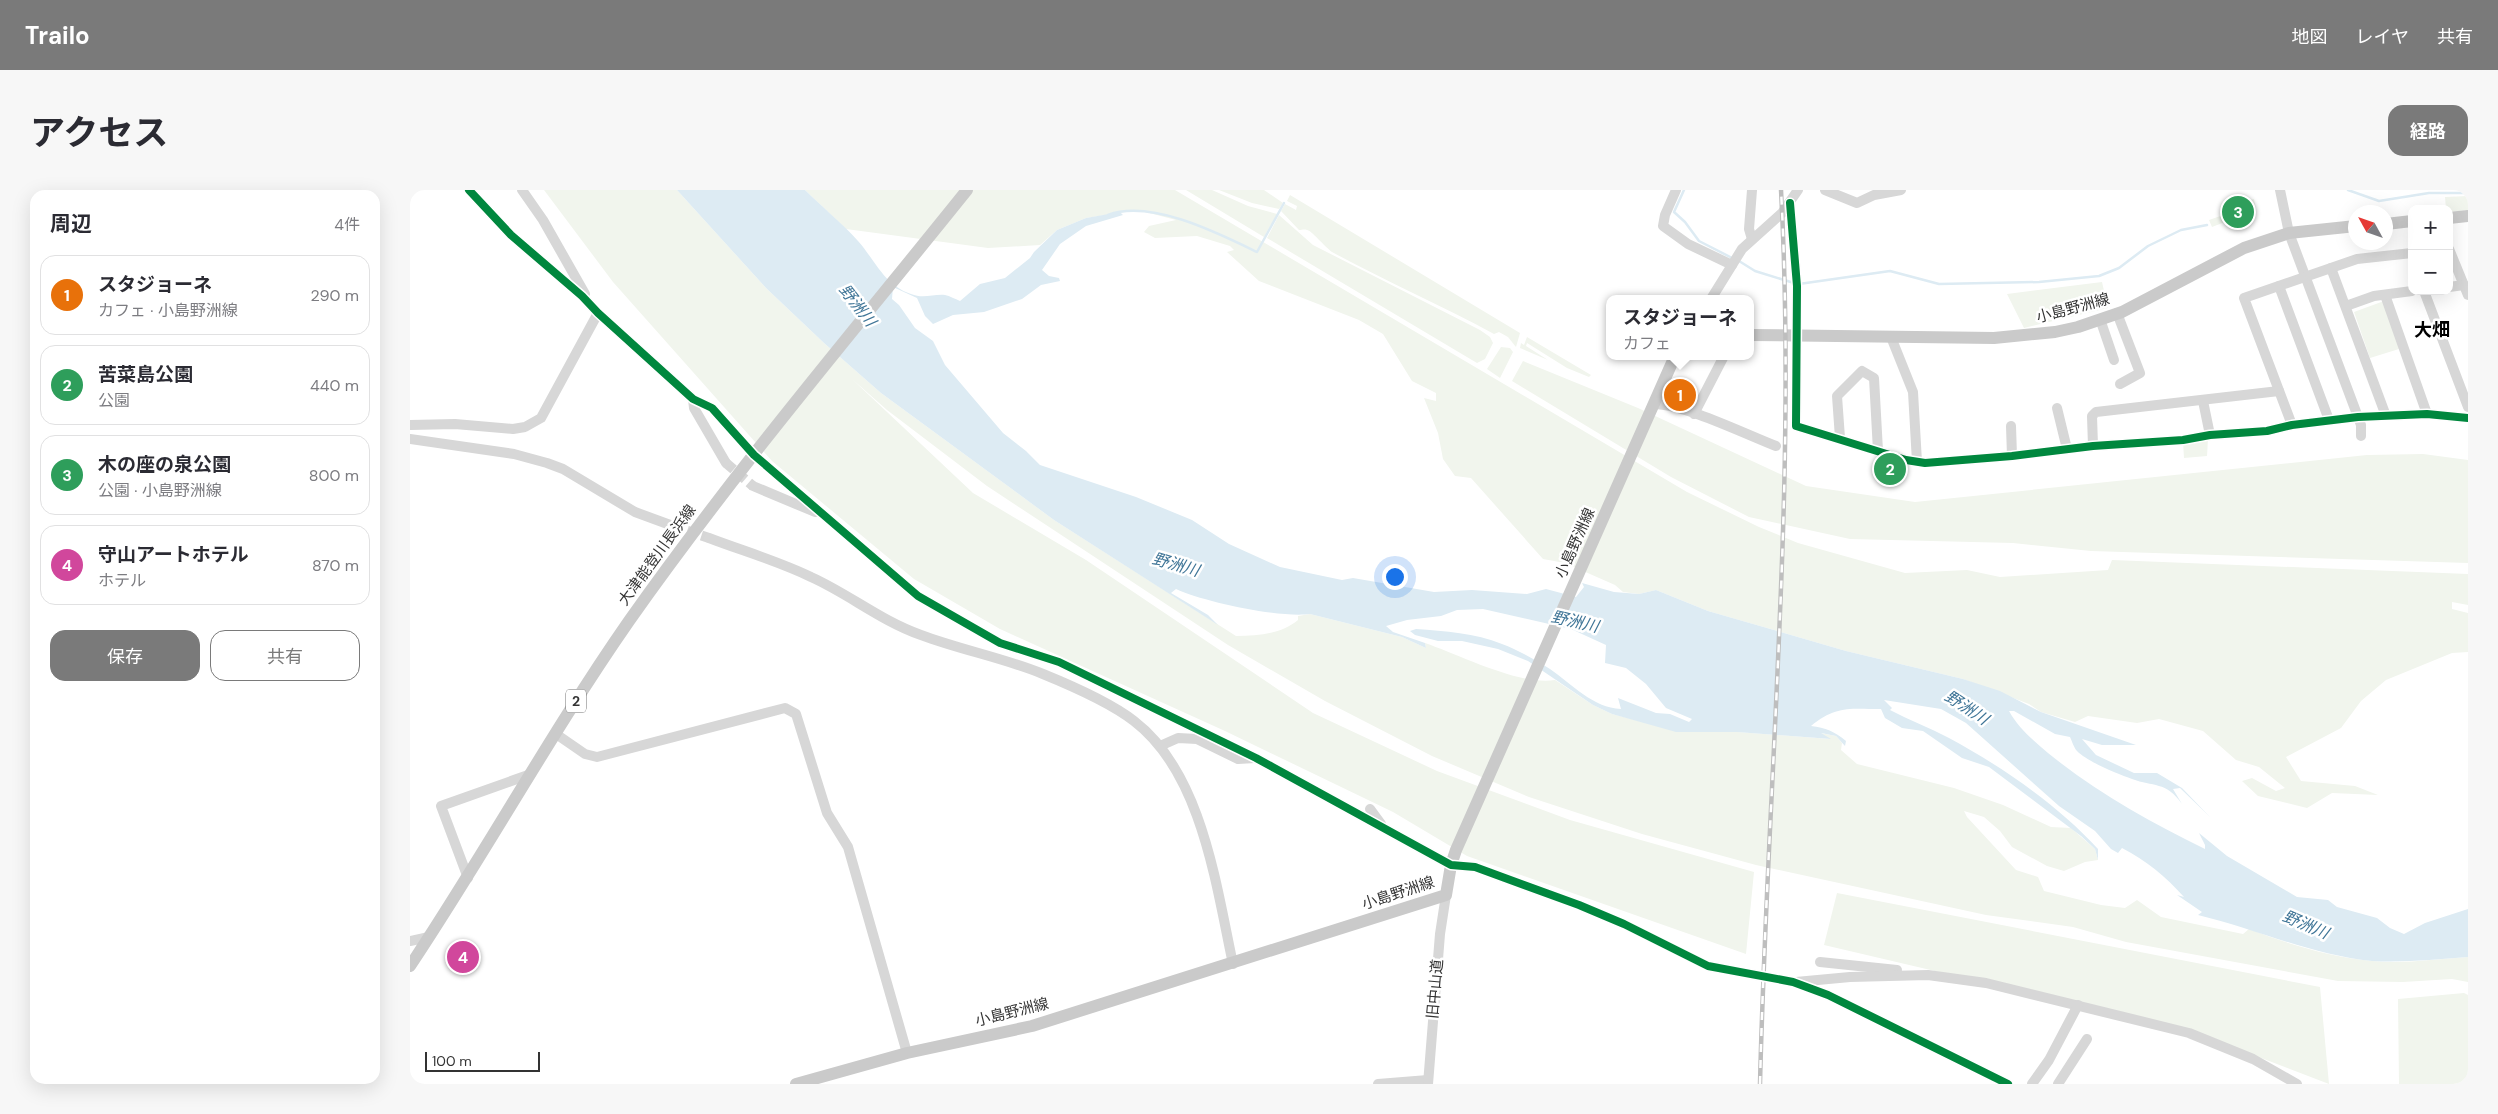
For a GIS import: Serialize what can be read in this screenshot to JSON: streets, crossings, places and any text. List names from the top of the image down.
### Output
{
  "streets": {
    "main road": ["小島野洲線", "大津能登川長浜線", "2"],
    "street": ["旧中山道"]
  },
  "crossings": [
    ["小島野洲線", "旧中山道"]
  ],
  "districts": ["大畑"],
  "water": ["野洲川"],
  "scale_bar": "100 m",
  "north": "top left",
  "page": {
    "header": "Trailo",
    "nav": ["地図", "レイヤ", "共有"],
    "title": "アクセス",
    "buttons": [
      "経路",
      ["保存", "共有"]
    ],
    "heading": ["周辺", "4件"],
    "pins": [
      "3",
      "1",
      "2",
      "4"
    ],
    "map_buttons": ["+", "−"],
    "list": [
      {
        "mark": "1",
        "name": "スタジョーネ",
        "note": "カフェ · 小島野洲線",
        "value": "290 m"
      },
      {
        "mark": "2",
        "name": "苦菜島公園",
        "note": "公園",
        "value": "440 m"
      },
      {
        "mark": "3",
        "name": "木の座の泉公園",
        "note": "公園 · 小島野洲線",
        "value": "800 m"
      },
      {
        "mark": "4",
        "name": "守山アートホテル",
        "note": "ホテル",
        "value": "870 m"
      }
    ],
    "popup": ["スタジョーネ", "カフェ"],
    "scale": "100 m"
  }
}
